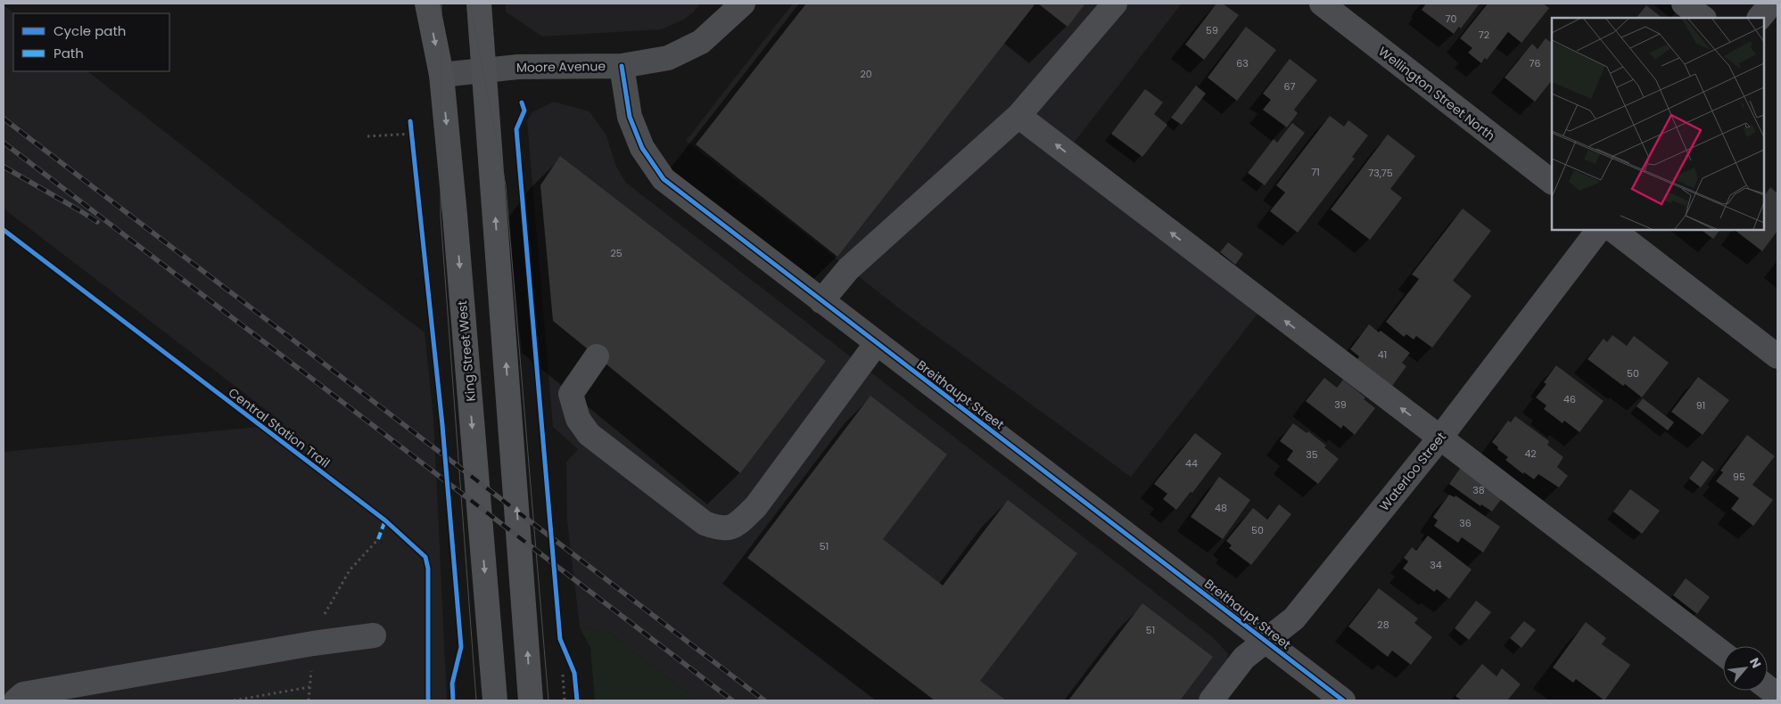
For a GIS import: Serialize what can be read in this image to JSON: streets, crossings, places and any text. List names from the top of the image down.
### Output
{
  "streets": {
    "main road": ["King Street West"],
    "street": [
      "Moore Avenue",
      "Wellington Street North",
      "Breithaupt Street",
      "Waterloo Street"
    ],
    "cycle path": ["Central Station Trail"]
  },
  "crossings": [
    ["Moore Avenue", "King Street West"],
    ["Moore Avenue", "Breithaupt Street"],
    ["Breithaupt Street", "Waterloo Street"]
  ],
  "house_numbers": [
    "70",
    "59",
    "72",
    "63",
    "76",
    "20",
    "67",
    "71",
    "73,75",
    "25",
    "41",
    "50",
    "46",
    "39",
    "91",
    "42",
    "35",
    "44",
    "95",
    "38",
    "48",
    "36",
    "50",
    "51",
    "34",
    "28",
    "51"
  ],
  "legend": ["Cycle path", "Path"],
  "north": "top right"
}
